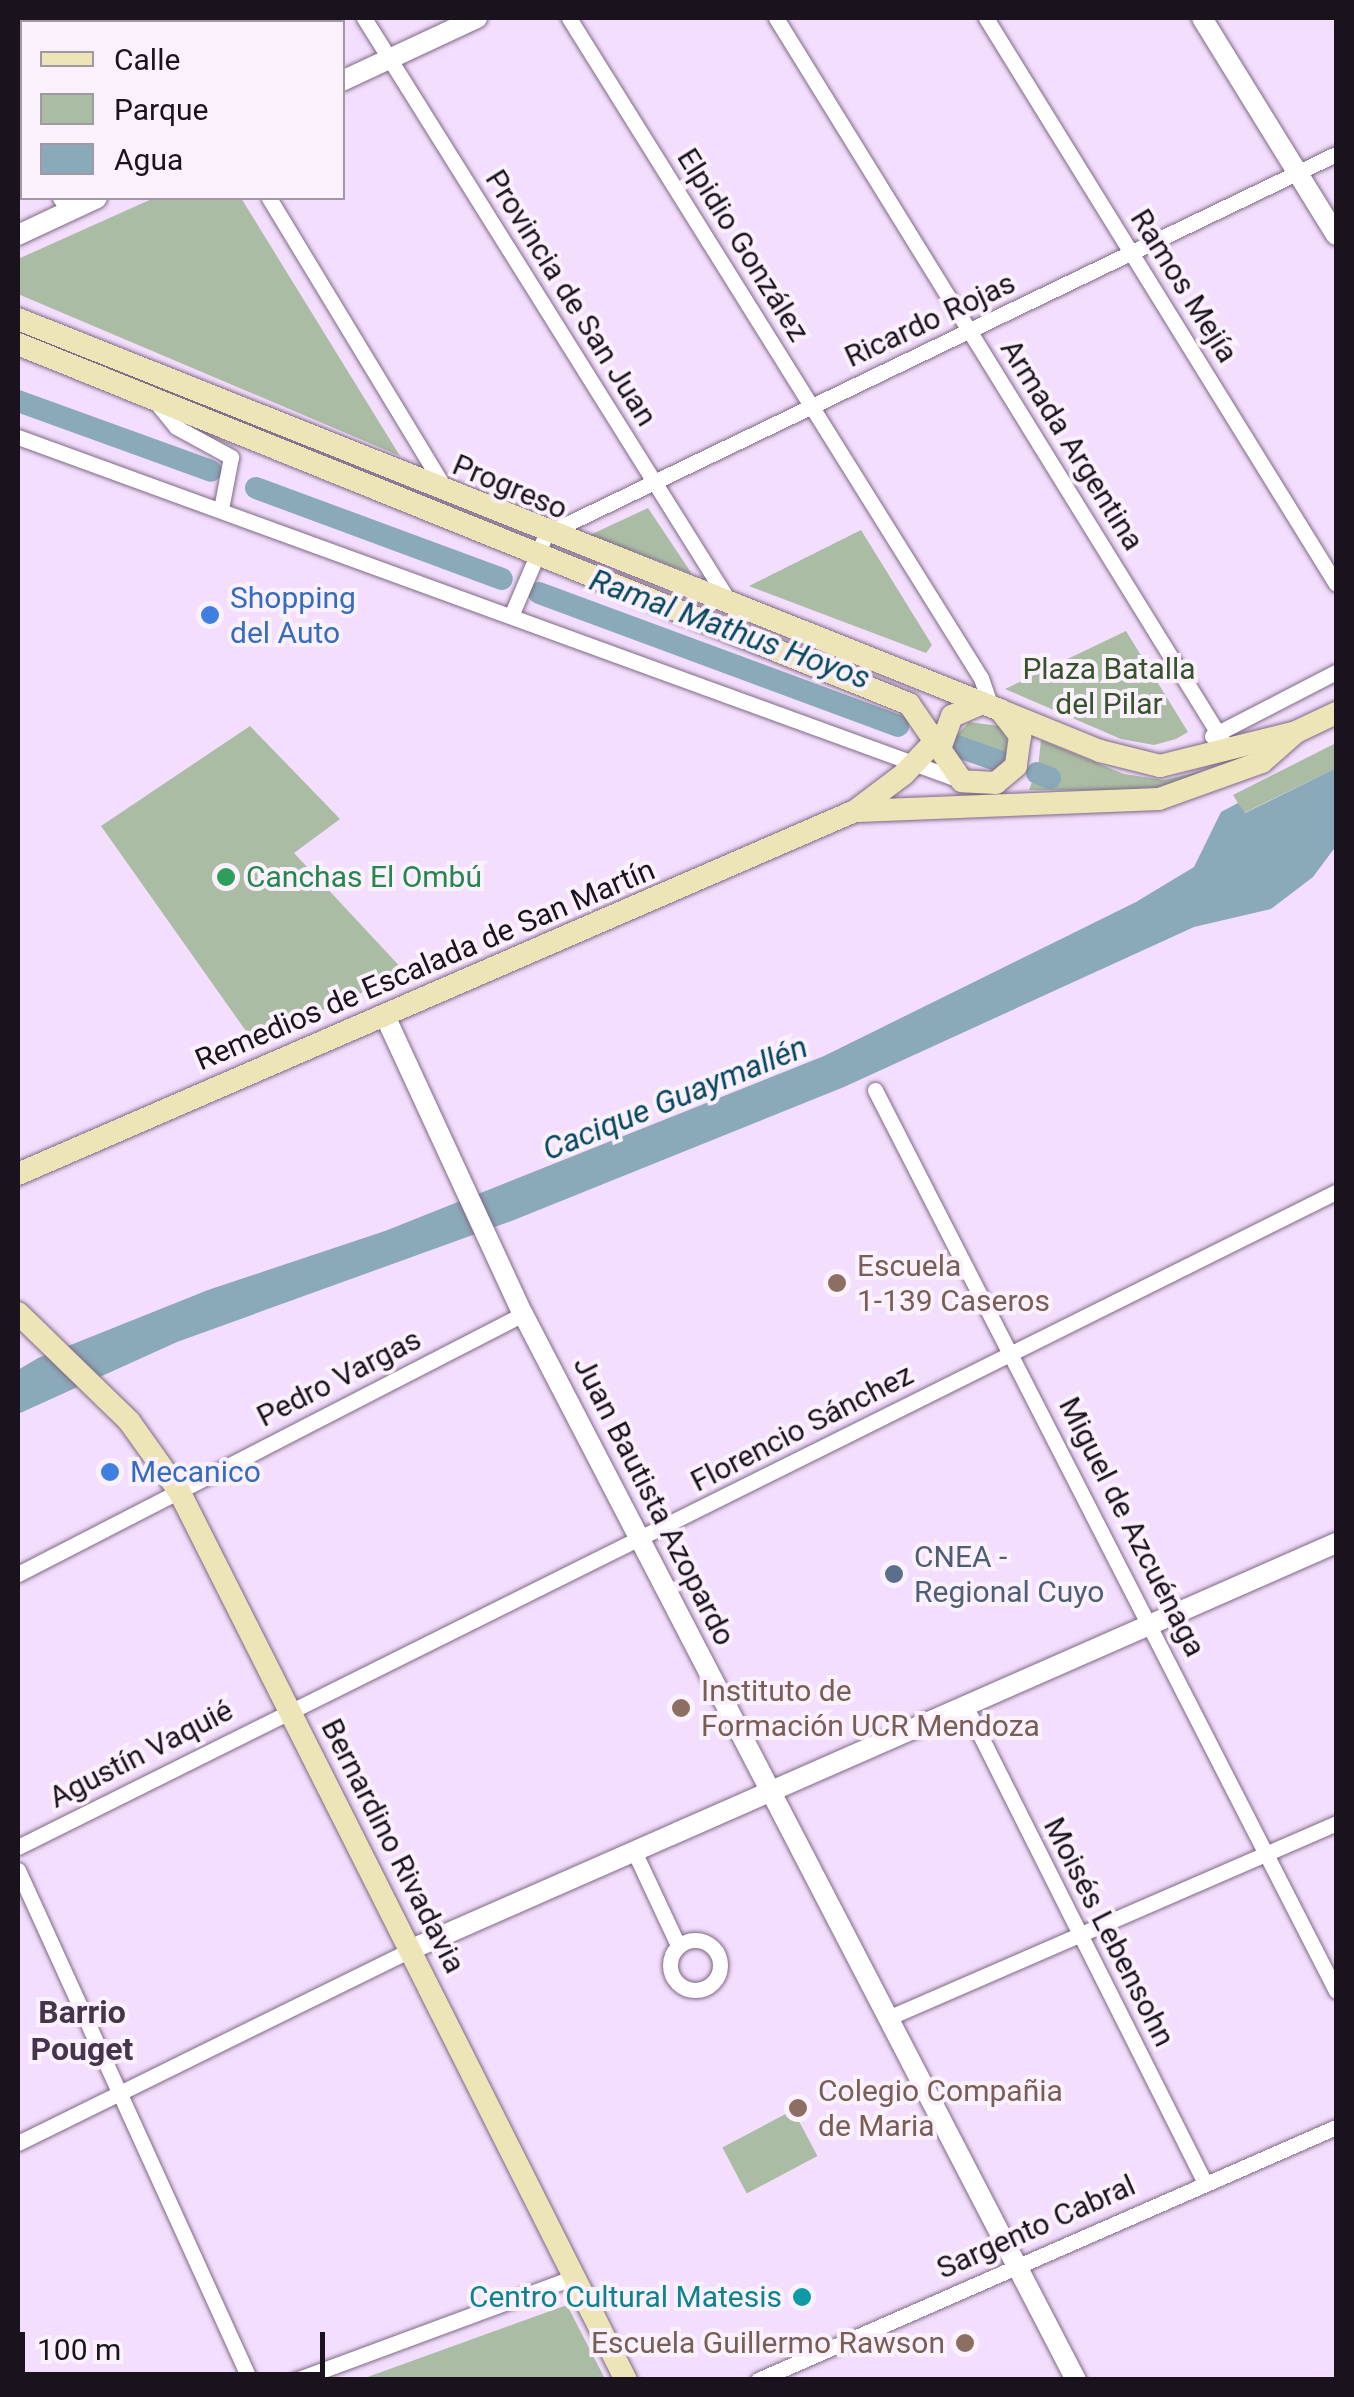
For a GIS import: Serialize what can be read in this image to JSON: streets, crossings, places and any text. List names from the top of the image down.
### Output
{
  "streets": {
    "main road": ["Progreso", "Remedios de Escalada de San Martín", "Bernardino Rivadavia"],
    "street": [
      "Elpidio González",
      "Ramos Mejía",
      "Provincia de San Juan",
      "Ricardo Rojas",
      "Armada Argentina",
      "Pedro Vargas",
      "Florencio Sánchez",
      "Juan Bautista Azopardo",
      "Miguel de Azcuénaga",
      "Agustín Vaquié",
      "Moisés Lebensohn",
      "Sargento Cabral"
    ]
  },
  "crossings": [
    ["Elpidio González", "Ricardo Rojas"],
    ["Elpidio González", "Progreso"],
    ["Elpidio González", "Remedios de Escalada de San Martín"],
    ["Ramos Mejía", "Ricardo Rojas"],
    ["Provincia de San Juan", "Ricardo Rojas"],
    ["Provincia de San Juan", "Progreso"],
    ["Ricardo Rojas", "Armada Argentina"],
    ["Ricardo Rojas", "Progreso"],
    ["Armada Argentina", "Progreso"],
    ["Progreso", "Remedios de Escalada de San Martín"],
    ["Remedios de Escalada de San Martín", "Juan Bautista Azopardo"],
    ["Pedro Vargas", "Juan Bautista Azopardo"],
    ["Pedro Vargas", "Bernardino Rivadavia"],
    ["Florencio Sánchez", "Juan Bautista Azopardo"],
    ["Florencio Sánchez", "Miguel de Azcuénaga"],
    ["Florencio Sánchez", "Agustín Vaquié"],
    ["Florencio Sánchez", "Bernardino Rivadavia"],
    ["Juan Bautista Azopardo", "Sargento Cabral"],
    ["Agustín Vaquié", "Bernardino Rivadavia"],
    ["Moisés Lebensohn", "Sargento Cabral"]
  ],
  "districts": ["Barrio Pouget"],
  "water": ["Ramal Mathus Hoyos", "Cacique Guaymallén"],
  "parks": ["Plaza Batalla del Pilar"],
  "places": [
    "Shopping del Auto",
    "Canchas El Ombú",
    "Escuela 1-139 Caseros",
    "Mecanico",
    "CNEA - Regional Cuyo",
    "Instituto de Formación UCR Mendoza",
    "Colegio Compañia de Maria",
    "Centro Cultural Matesis",
    "Escuela Guillermo Rawson"
  ],
  "legend": ["Calle", "Parque", "Agua"],
  "scale_bar": "100 m"
}
